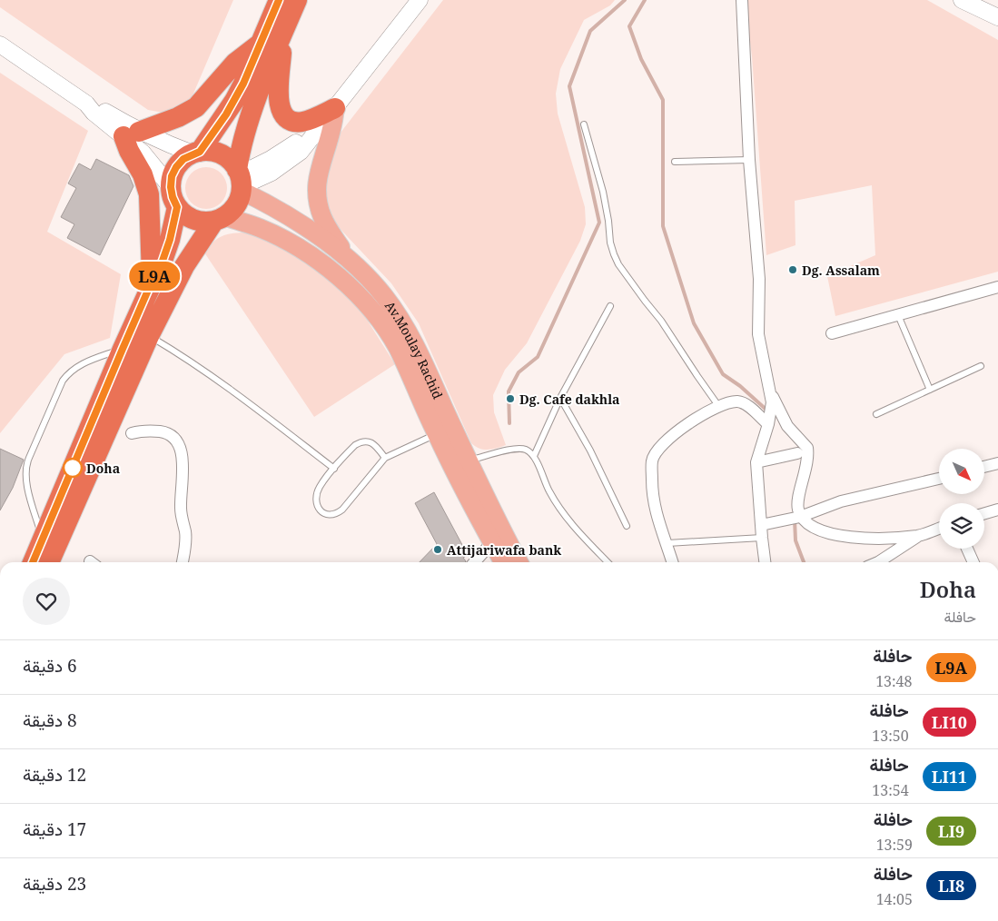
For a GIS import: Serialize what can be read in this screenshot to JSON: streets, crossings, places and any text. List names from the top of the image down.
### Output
{
  "streets": {
    "main road": ["Av.Moulay Rachid"]
  },
  "places": [
    "Dg. Assalam",
    "Dg. Cafe dakhla",
    "Doha",
    "Attijariwafa bank"
  ],
  "lines": ["bus line L9A"],
  "north": "bottom right",
  "page": {
    "on_map": "L9A",
    "heading": ["Doha", "حافلة"],
    "list": [
      {
        "mark": "L9A",
        "name": "حافلة",
        "note": "13:48",
        "value": "6 دقيقة"
      },
      {
        "mark": "LI10",
        "name": "حافلة",
        "note": "13:50",
        "value": "8 دقيقة"
      },
      {
        "mark": "LI11",
        "name": "حافلة",
        "note": "13:54",
        "value": "12 دقيقة"
      },
      {
        "mark": "LI9",
        "name": "حافلة",
        "note": "13:59",
        "value": "17 دقيقة"
      },
      {
        "mark": "LI8",
        "name": "حافلة",
        "note": "14:05",
        "value": "23 دقيقة"
      }
    ]
  }
}
